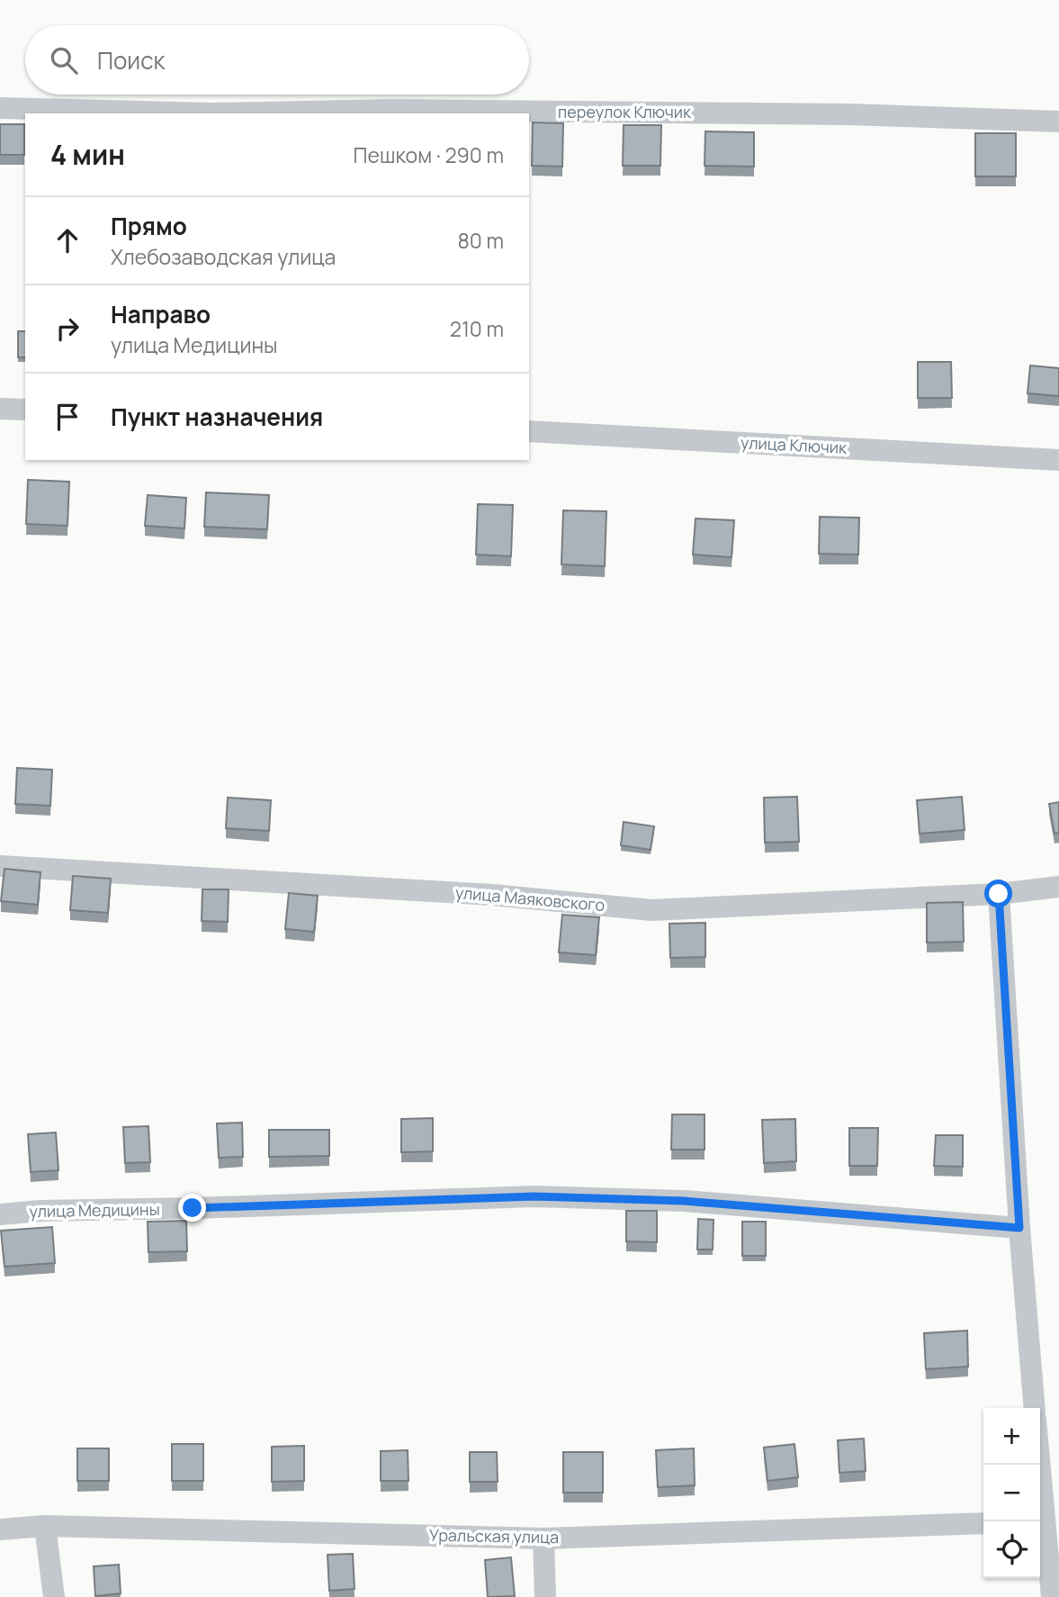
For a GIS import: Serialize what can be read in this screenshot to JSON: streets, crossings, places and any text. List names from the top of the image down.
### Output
{
  "streets": {
    "street": [
      "переулок Ключик",
      "улица Ключик",
      "улица Маяковского",
      "улица Медицины",
      "Уральская улица"
    ]
  },
  "page": {
    "search": "Поиск",
    "heading": ["4 мин", "Пешком · 290 m"],
    "list": [
      ["Прямо", "Хлебозаводская улица", "80 m"],
      ["Направо", "улица Медицины", "210 m"],
      "Пункт назначения"
    ],
    "map_buttons": ["+", "−"]
  }
}
